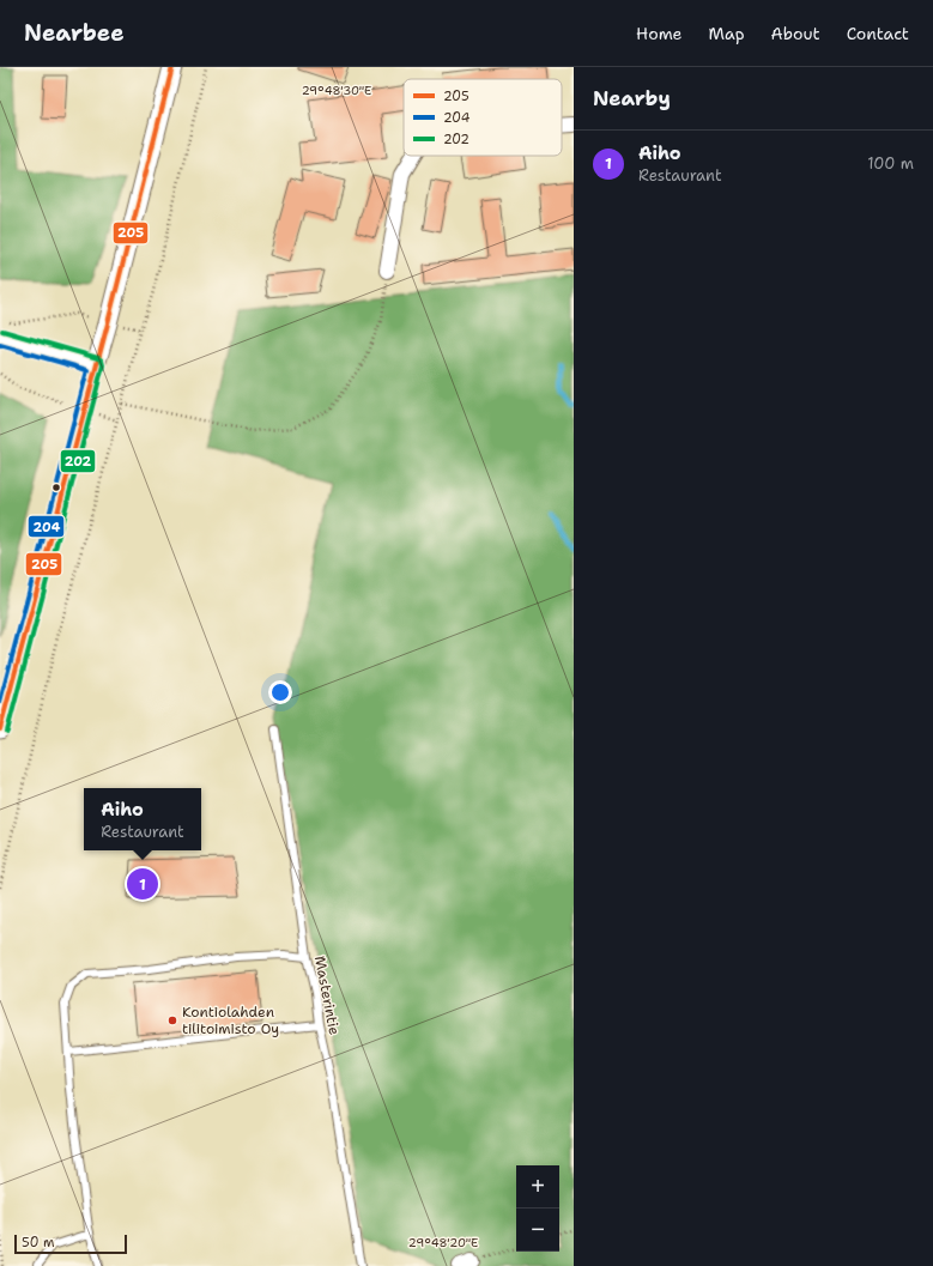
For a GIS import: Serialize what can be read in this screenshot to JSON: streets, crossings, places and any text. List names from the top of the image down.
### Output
{
  "streets": {
    "lane": ["Masterintie"]
  },
  "places": ["Kontiolahden tilitoimisto Oy"],
  "lines": ["transit line 205", "transit line 202", "transit line 204"],
  "legend": ["205", "204", "202"],
  "scale_bar": "50 m",
  "page": {
    "header": "Nearbee",
    "nav": [
      "Home",
      "Map",
      "About",
      "Contact"
    ],
    "heading": "Nearby",
    "list": [
      {
        "mark": "1",
        "name": "Aiho",
        "note": "Restaurant",
        "value": "100 m"
      }
    ],
    "popup": ["Aiho", "Restaurant"],
    "pins": "1",
    "map_buttons": ["+", "−"],
    "scale": "50 m"
  },
  "coordinates": ["29°48'30\"E", "29°48'20\"E"]
}
